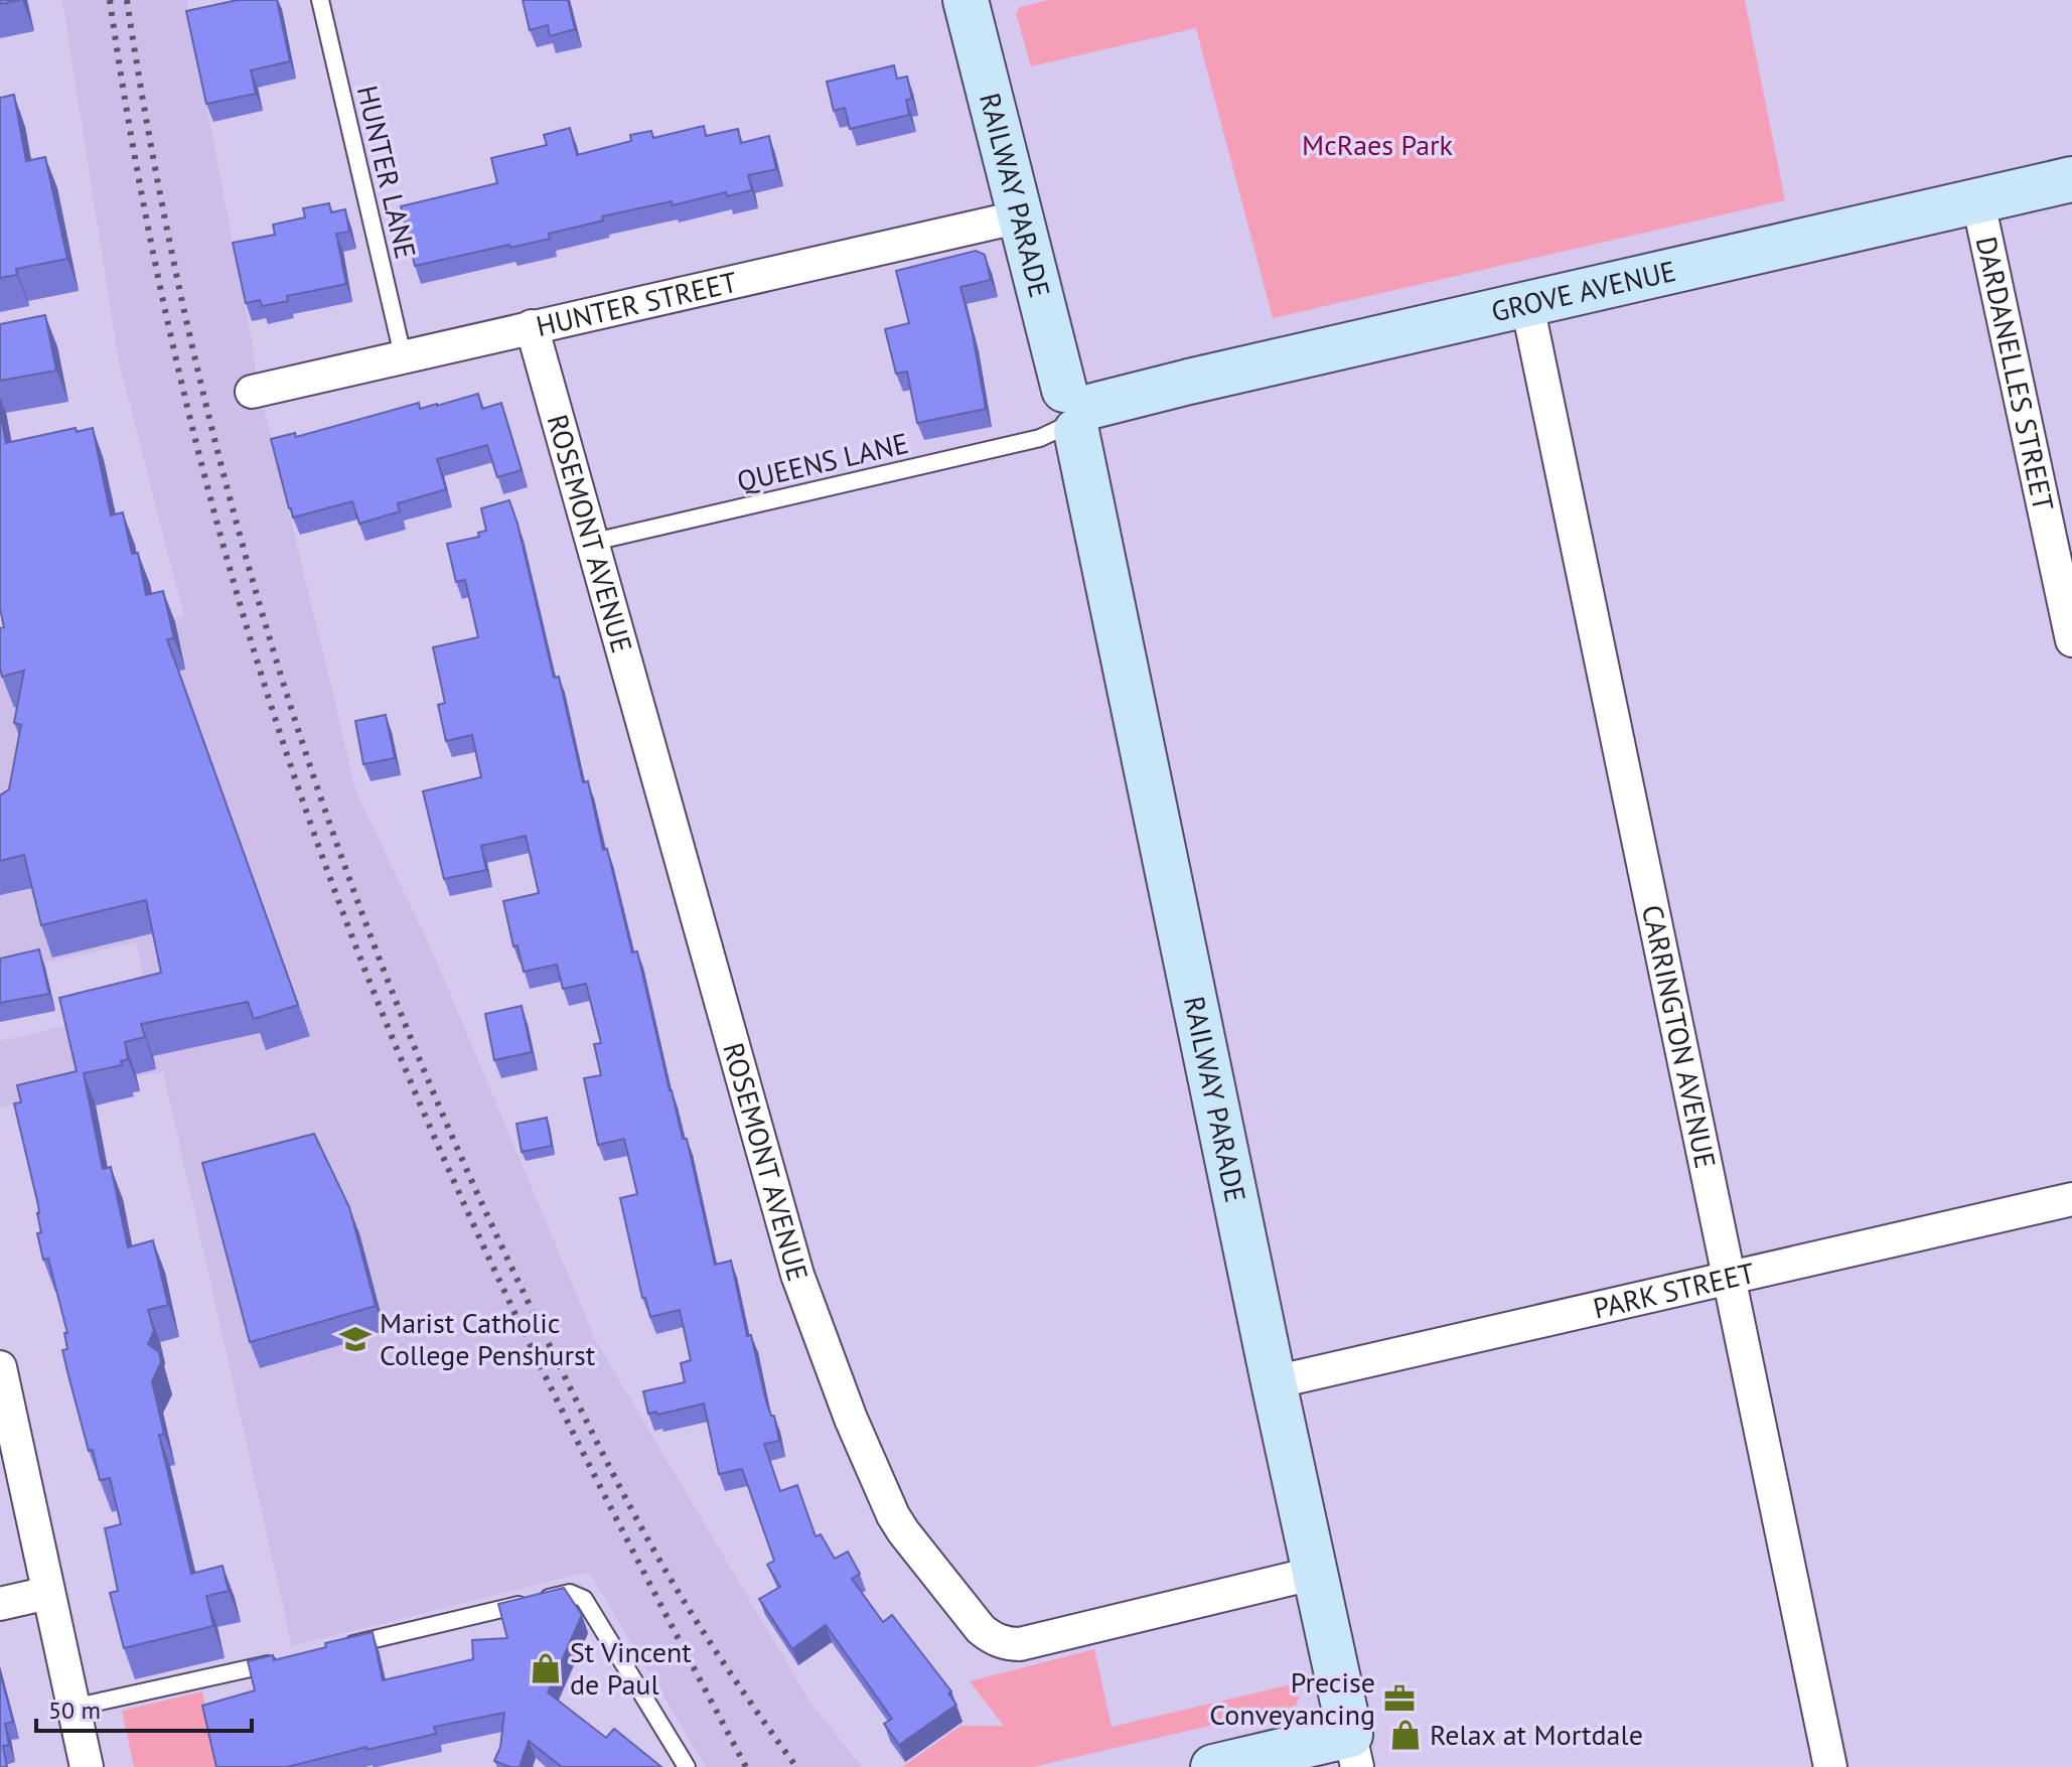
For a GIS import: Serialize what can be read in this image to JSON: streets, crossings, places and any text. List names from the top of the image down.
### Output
{
  "streets": {
    "street": [
      "RAILWAY PARADE",
      "GROVE AVENUE",
      "HUNTER STREET",
      "DARDANELLES STREET",
      "ROSEMONT AVENUE",
      "CARRINGTON AVENUE",
      "PARK STREET"
    ],
    "lane": ["HUNTER LANE", "QUEENS LANE"]
  },
  "crossings": [
    ["HUNTER LANE", "HUNTER STREET"],
    ["RAILWAY PARADE", "GROVE AVENUE"],
    ["RAILWAY PARADE", "HUNTER STREET"],
    ["RAILWAY PARADE", "QUEENS LANE"],
    ["RAILWAY PARADE", "ROSEMONT AVENUE"],
    ["RAILWAY PARADE", "PARK STREET"],
    ["GROVE AVENUE", "DARDANELLES STREET"],
    ["GROVE AVENUE", "QUEENS LANE"],
    ["GROVE AVENUE", "CARRINGTON AVENUE"],
    ["HUNTER STREET", "ROSEMONT AVENUE"],
    ["QUEENS LANE", "ROSEMONT AVENUE"],
    ["CARRINGTON AVENUE", "PARK STREET"]
  ],
  "parks": ["McRaes Park"],
  "places": {
    "school or university": ["Marist Catholic College Penshurst"],
    "shop": ["St Vincent de Paul", "Relax at Mortdale"],
    "office": ["Precise Conveyancing"]
  },
  "scale_bar": "50 m"
}
